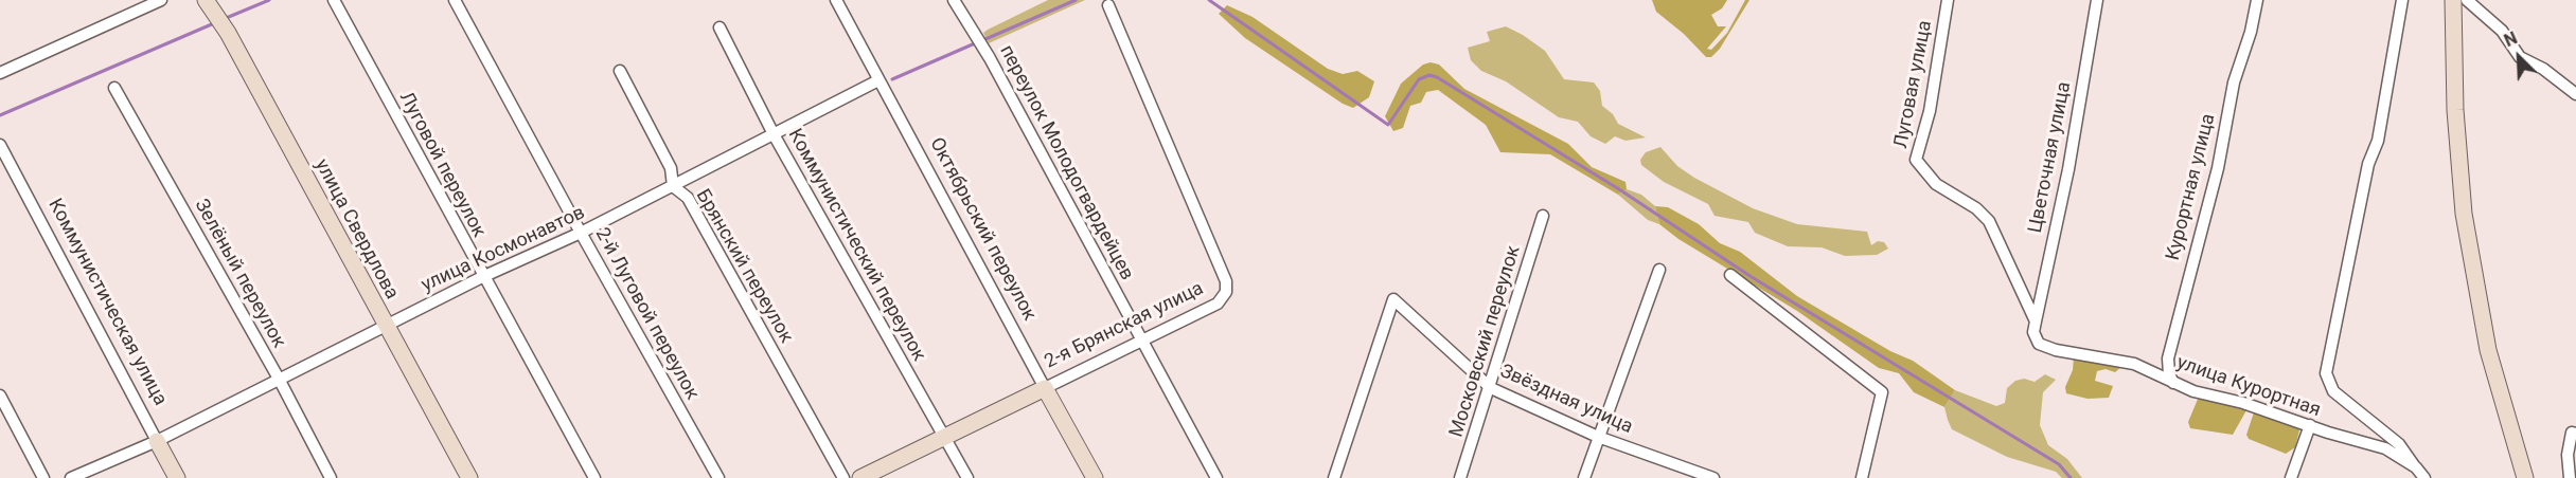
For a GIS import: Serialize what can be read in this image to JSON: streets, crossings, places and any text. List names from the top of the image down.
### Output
{
  "streets": {
    "street": [
      "Луговая улица",
      "Цветочная улица",
      "переулок Молодогвардейцев",
      "Луговой переулок",
      "Курортная улица",
      "улица Свердлова",
      "Октябрьский переулок",
      "Коммунистический переулок",
      "улица Космонавтов",
      "Брянский переулок",
      "Зелёный переулок",
      "Коммунистическая улица",
      "2-й Луговой переулок",
      "2-я Брянская улица",
      "Московский переулок",
      "улица Курортная",
      "Звёздная улица"
    ]
  },
  "crossings": [
    ["Луговая улица", "Цветочная улица"],
    ["Луговая улица", "улица Курортная"],
    ["Цветочная улица", "улица Курортная"],
    ["переулок Молодогвардейцев", "2-я Брянская улица"],
    ["Луговой переулок", "улица Космонавтов"],
    ["Курортная улица", "улица Курортная"],
    ["улица Свердлова", "улица Космонавтов"],
    ["Октябрьский переулок", "улица Космонавтов"],
    ["Октябрьский переулок", "2-я Брянская улица"],
    ["Коммунистический переулок", "улица Космонавтов"],
    ["Коммунистический переулок", "2-я Брянская улица"],
    ["улица Космонавтов", "Брянский переулок"],
    ["улица Космонавтов", "Зелёный переулок"],
    ["улица Космонавтов", "Коммунистическая улица"],
    ["улица Космонавтов", "2-й Луговой переулок"],
    ["Московский переулок", "Звёздная улица"]
  ],
  "north": "top left"
}
